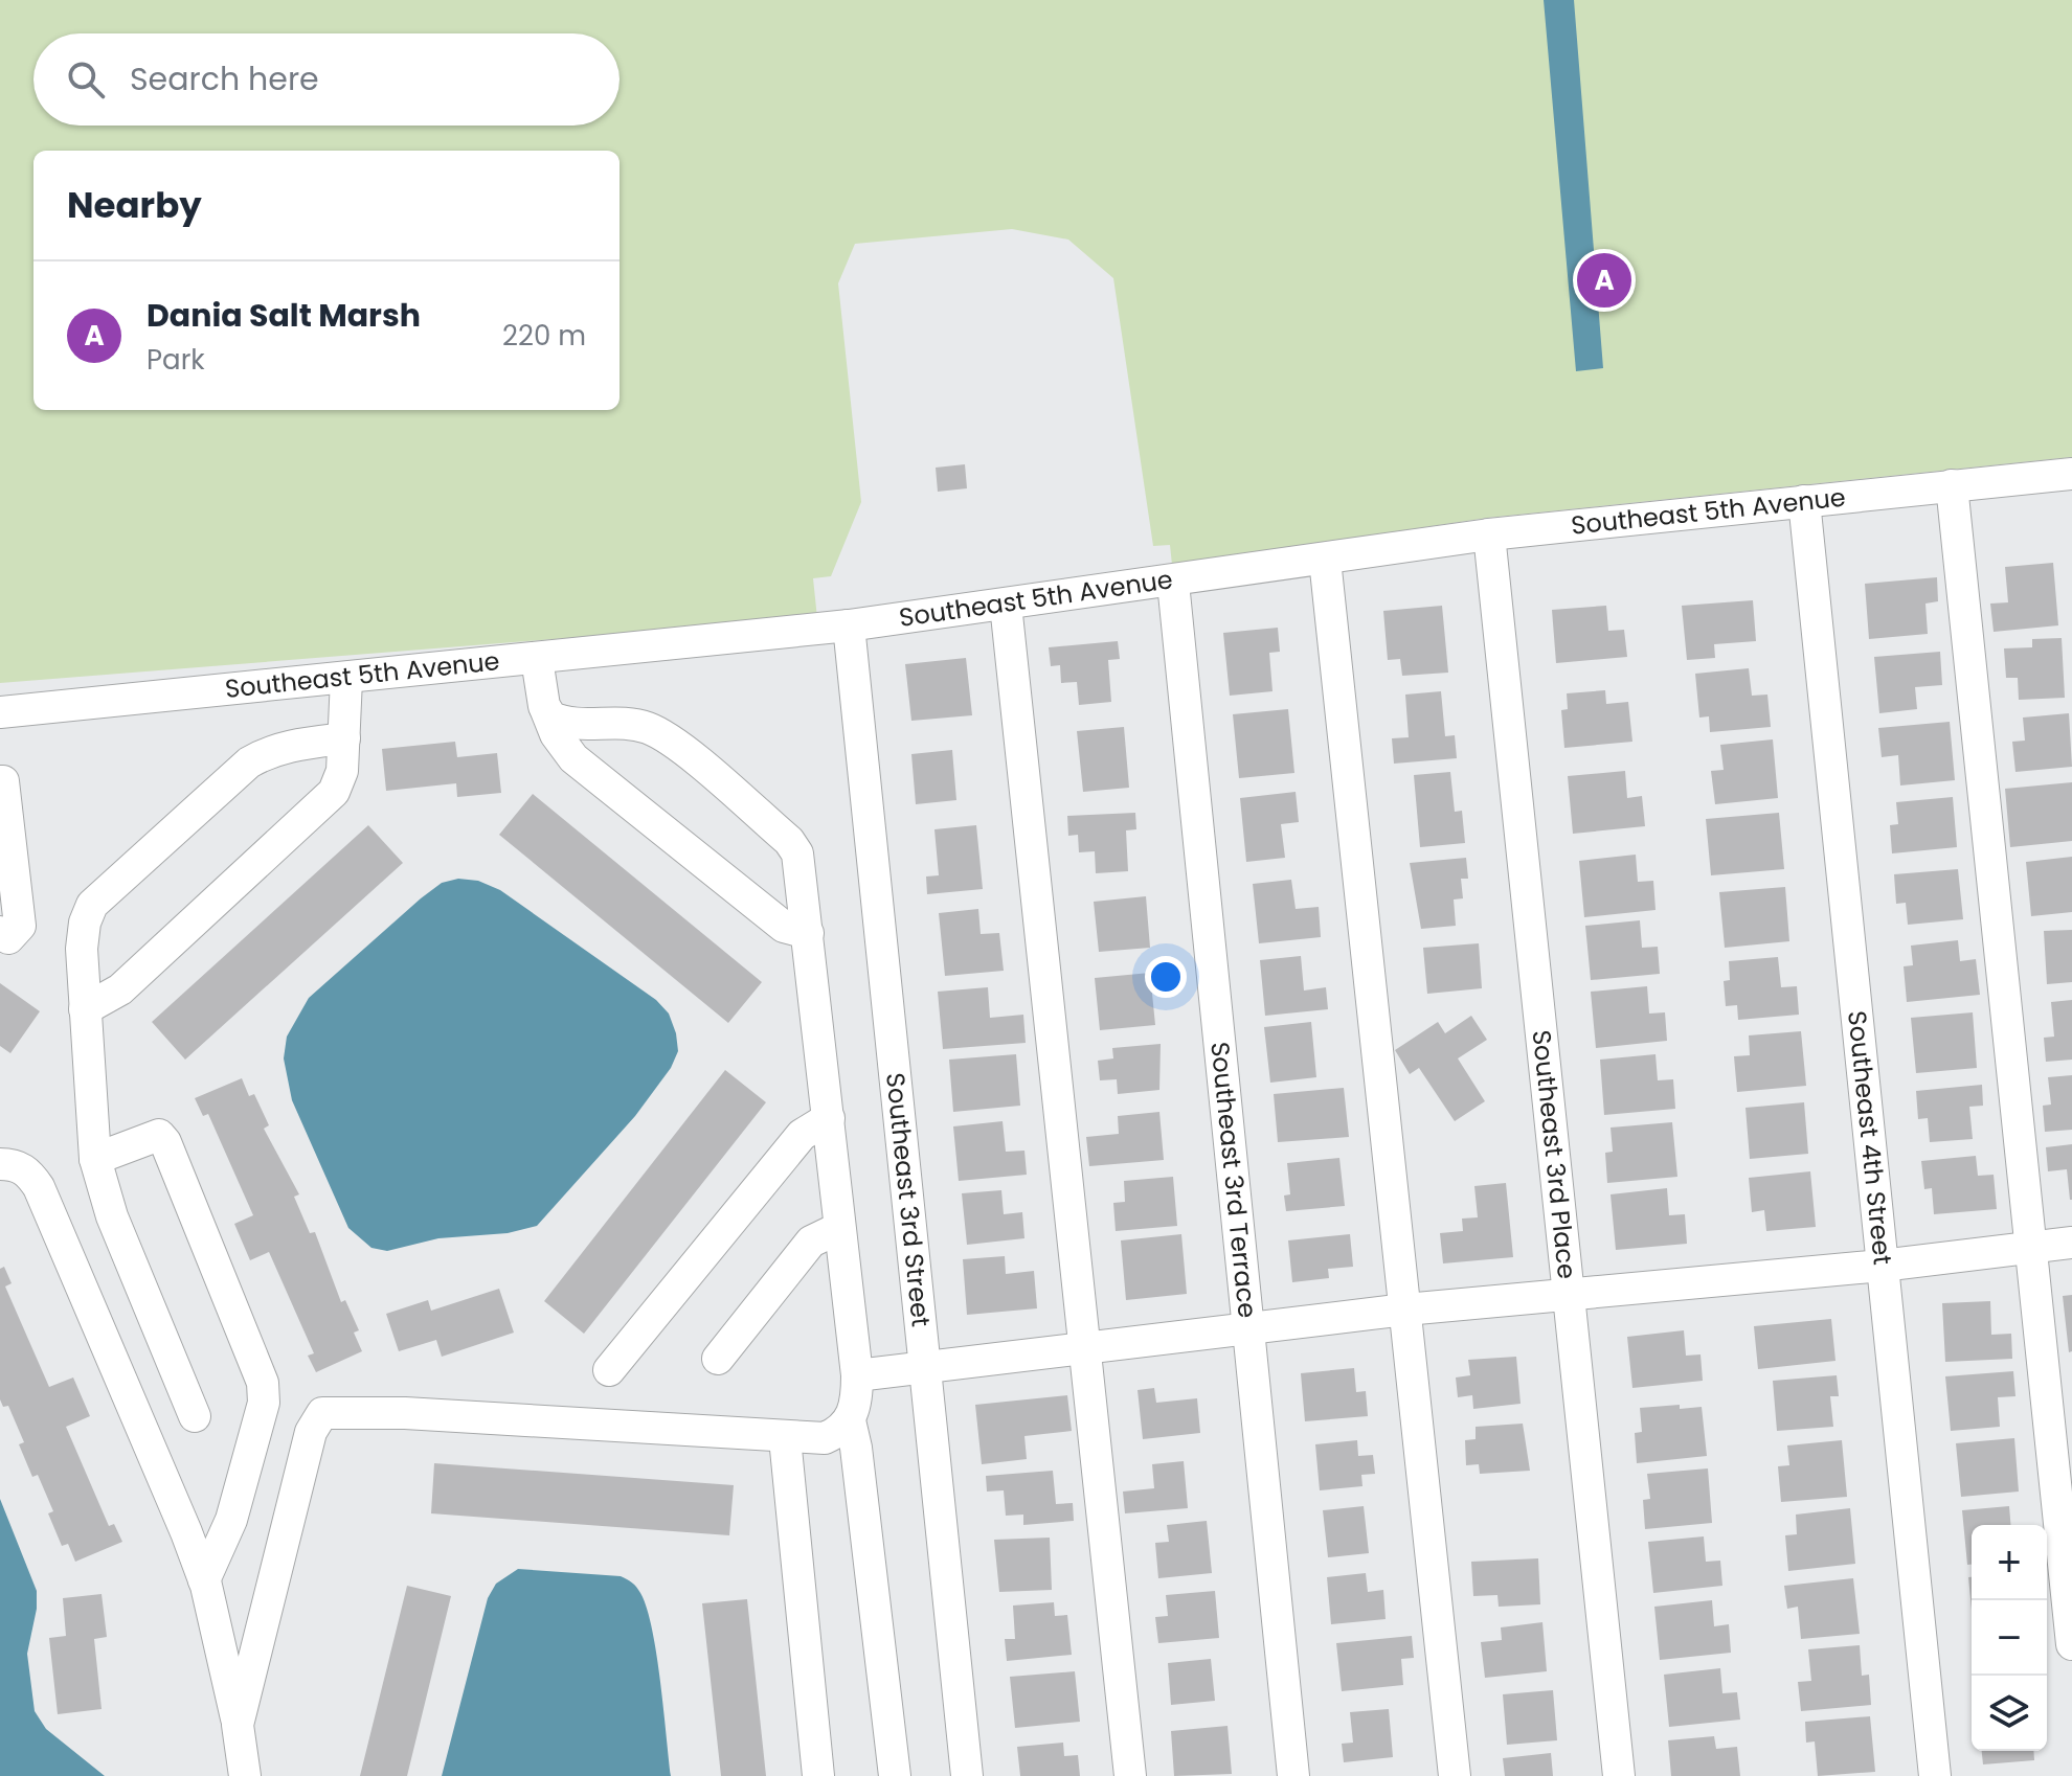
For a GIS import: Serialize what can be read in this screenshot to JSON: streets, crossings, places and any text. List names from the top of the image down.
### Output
{
  "streets": {
    "street": [
      "Southeast 5th Avenue",
      "Southeast 4th Street",
      "Southeast 3rd Place",
      "Southeast 3rd Terrace",
      "Southeast 3rd Street"
    ]
  },
  "crossings": [
    ["Southeast 5th Avenue", "Southeast 4th Street"],
    ["Southeast 5th Avenue", "Southeast 3rd Place"],
    ["Southeast 5th Avenue", "Southeast 3rd Terrace"],
    ["Southeast 5th Avenue", "Southeast 3rd Street"]
  ],
  "page": {
    "search": "Search here",
    "heading": "Nearby",
    "pins": "A",
    "list": [
      {
        "mark": "A",
        "name": "Dania Salt Marsh",
        "note": "Park",
        "value": "220 m"
      }
    ],
    "map_buttons": ["+", "−"]
  }
}
